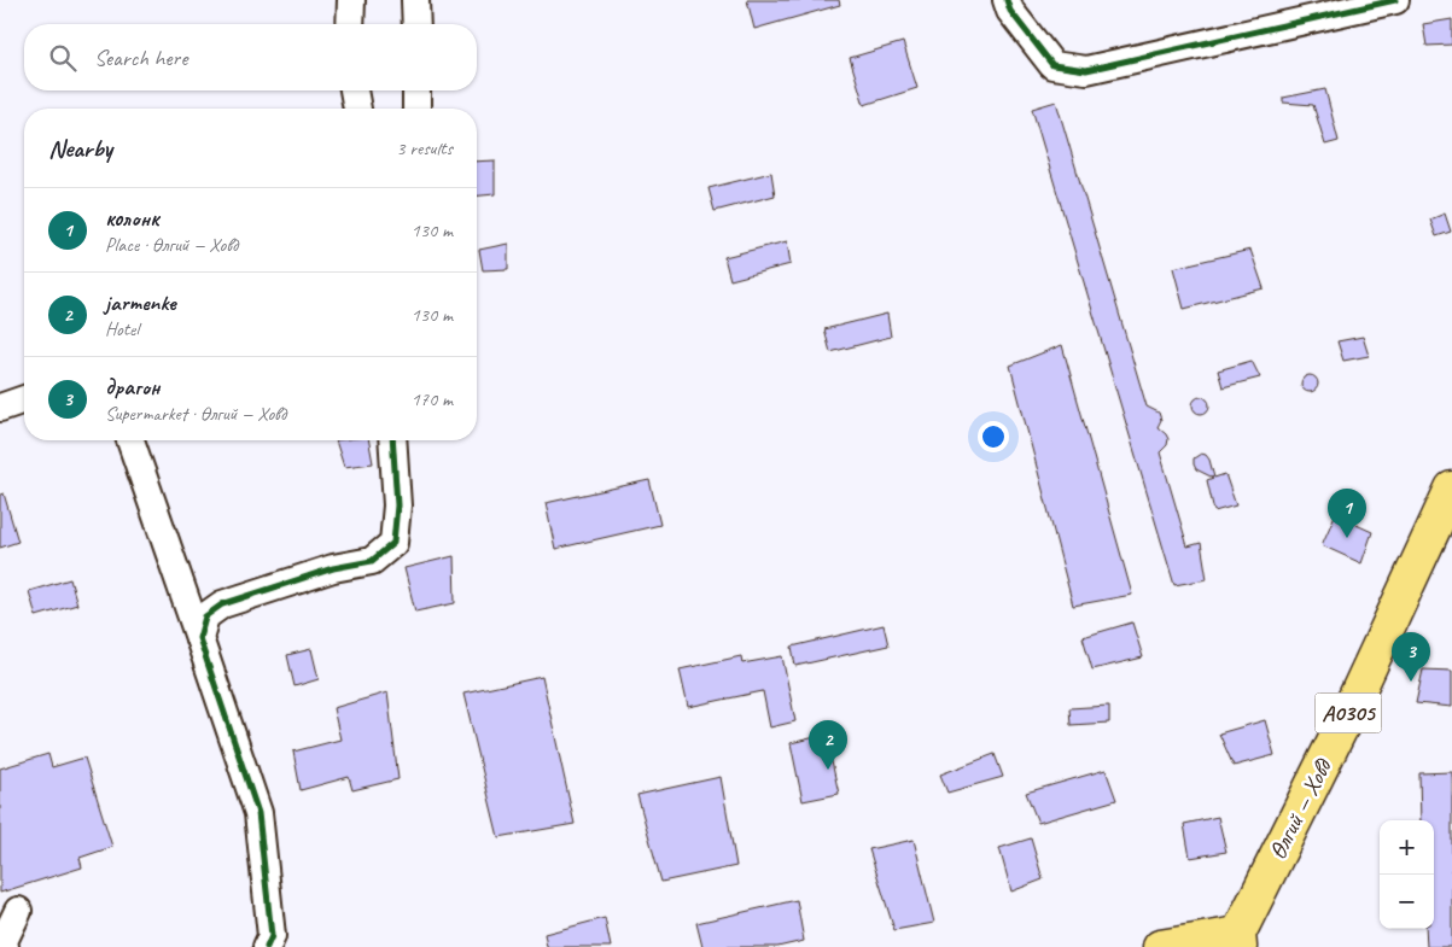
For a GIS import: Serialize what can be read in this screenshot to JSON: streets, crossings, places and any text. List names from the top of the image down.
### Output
{
  "streets": {
    "main road": ["A0305", "Өлгий — Ховд"]
  },
  "page": {
    "search": "Search here",
    "heading": ["Nearby", "3 results"],
    "list": [
      {
        "mark": "1",
        "name": "колонк",
        "note": "Place · Өлгий — Ховд",
        "value": "130 m"
      },
      {
        "mark": "2",
        "name": "jarmenke",
        "note": "Hotel",
        "value": "130 m"
      },
      {
        "mark": "3",
        "name": "драгон",
        "note": "Supermarket · Өлгий — Ховд",
        "value": "170 m"
      }
    ],
    "pins": ["1", "3", "2"],
    "map_buttons": ["+", "−"]
  }
}
